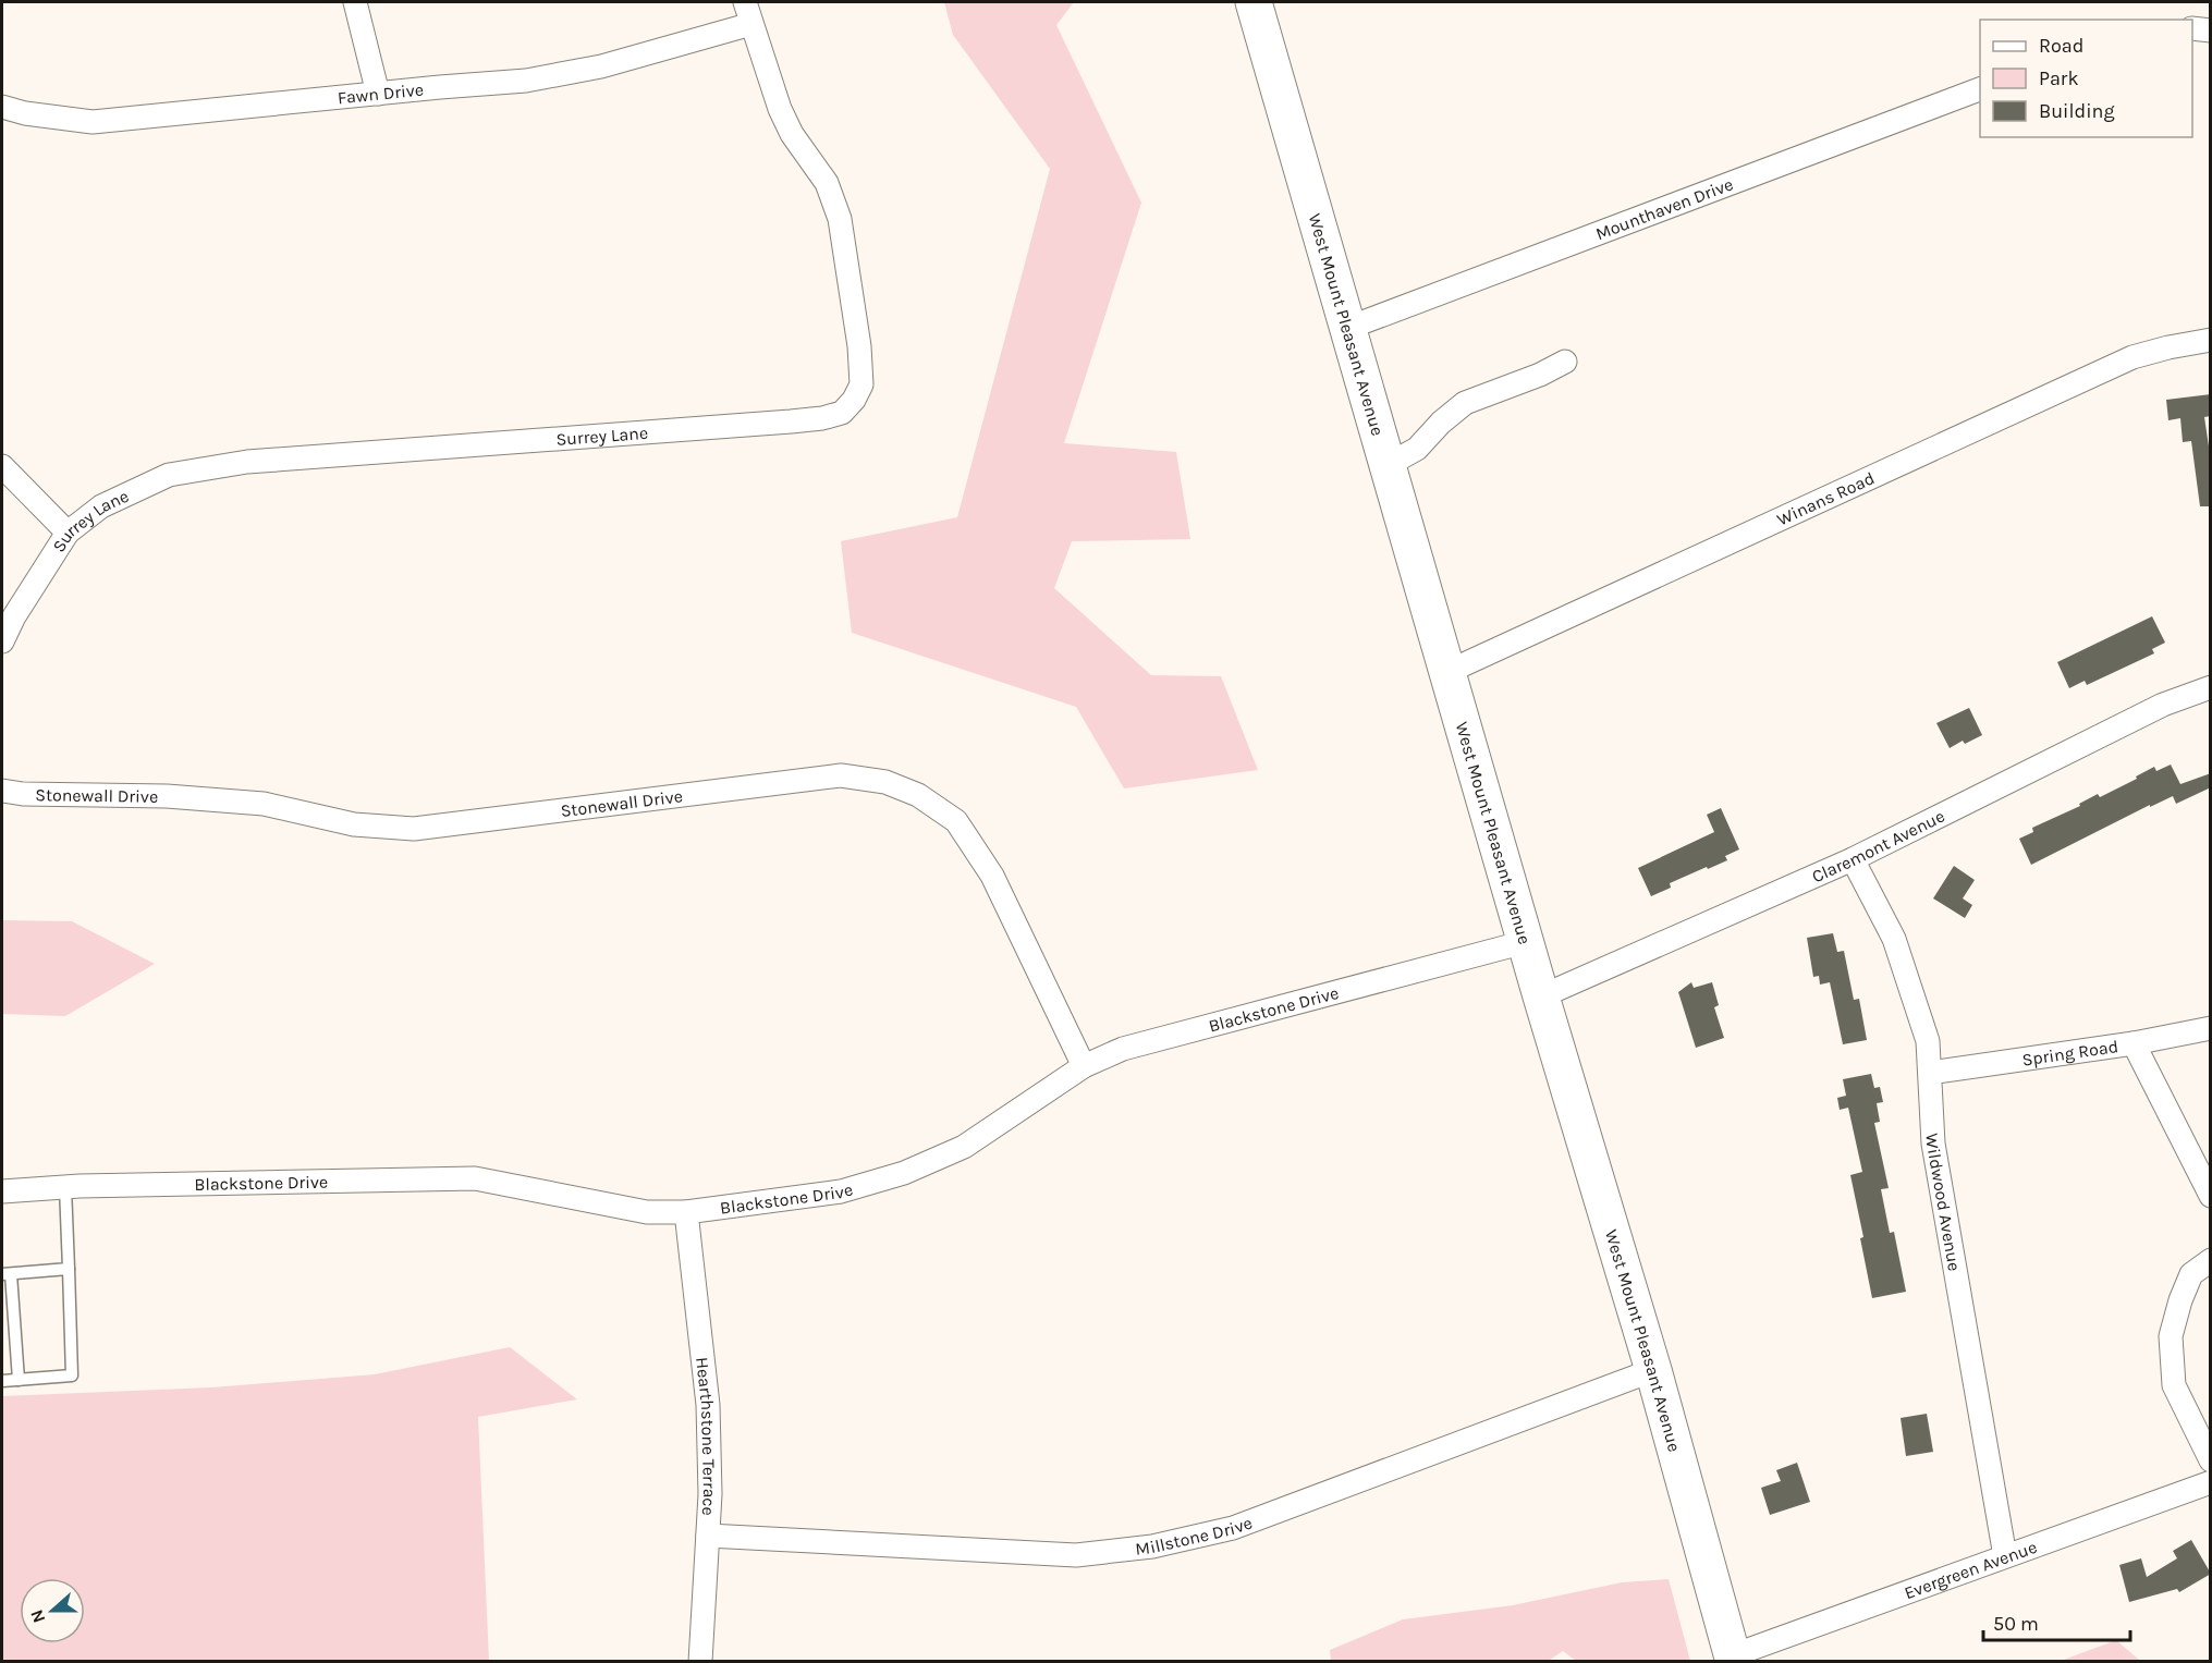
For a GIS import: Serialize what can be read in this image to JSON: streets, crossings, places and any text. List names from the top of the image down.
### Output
{
  "streets": {
    "main road": ["West Mount Pleasant Avenue"],
    "street": [
      "Fawn Drive",
      "Mounthaven Drive",
      "Surrey Lane",
      "Winans Road",
      "Stonewall Drive",
      "Claremont Avenue",
      "Blackstone Drive",
      "Spring Road",
      "Wildwood Avenue",
      "Hearthstone Terrace",
      "Millstone Drive",
      "Evergreen Avenue"
    ]
  },
  "crossings": [
    ["Fawn Drive", "Surrey Lane"],
    ["Mounthaven Drive", "West Mount Pleasant Avenue"],
    ["West Mount Pleasant Avenue", "Winans Road"],
    ["West Mount Pleasant Avenue", "Claremont Avenue"],
    ["West Mount Pleasant Avenue", "Blackstone Drive"],
    ["West Mount Pleasant Avenue", "Millstone Drive"],
    ["West Mount Pleasant Avenue", "Evergreen Avenue"],
    ["Stonewall Drive", "Blackstone Drive"],
    ["Claremont Avenue", "Wildwood Avenue"],
    ["Blackstone Drive", "Hearthstone Terrace"],
    ["Spring Road", "Wildwood Avenue"],
    ["Wildwood Avenue", "Evergreen Avenue"],
    ["Hearthstone Terrace", "Millstone Drive"]
  ],
  "legend": ["Road", "Park", "Building"],
  "scale_bar": "50 m",
  "north": "left"
}
